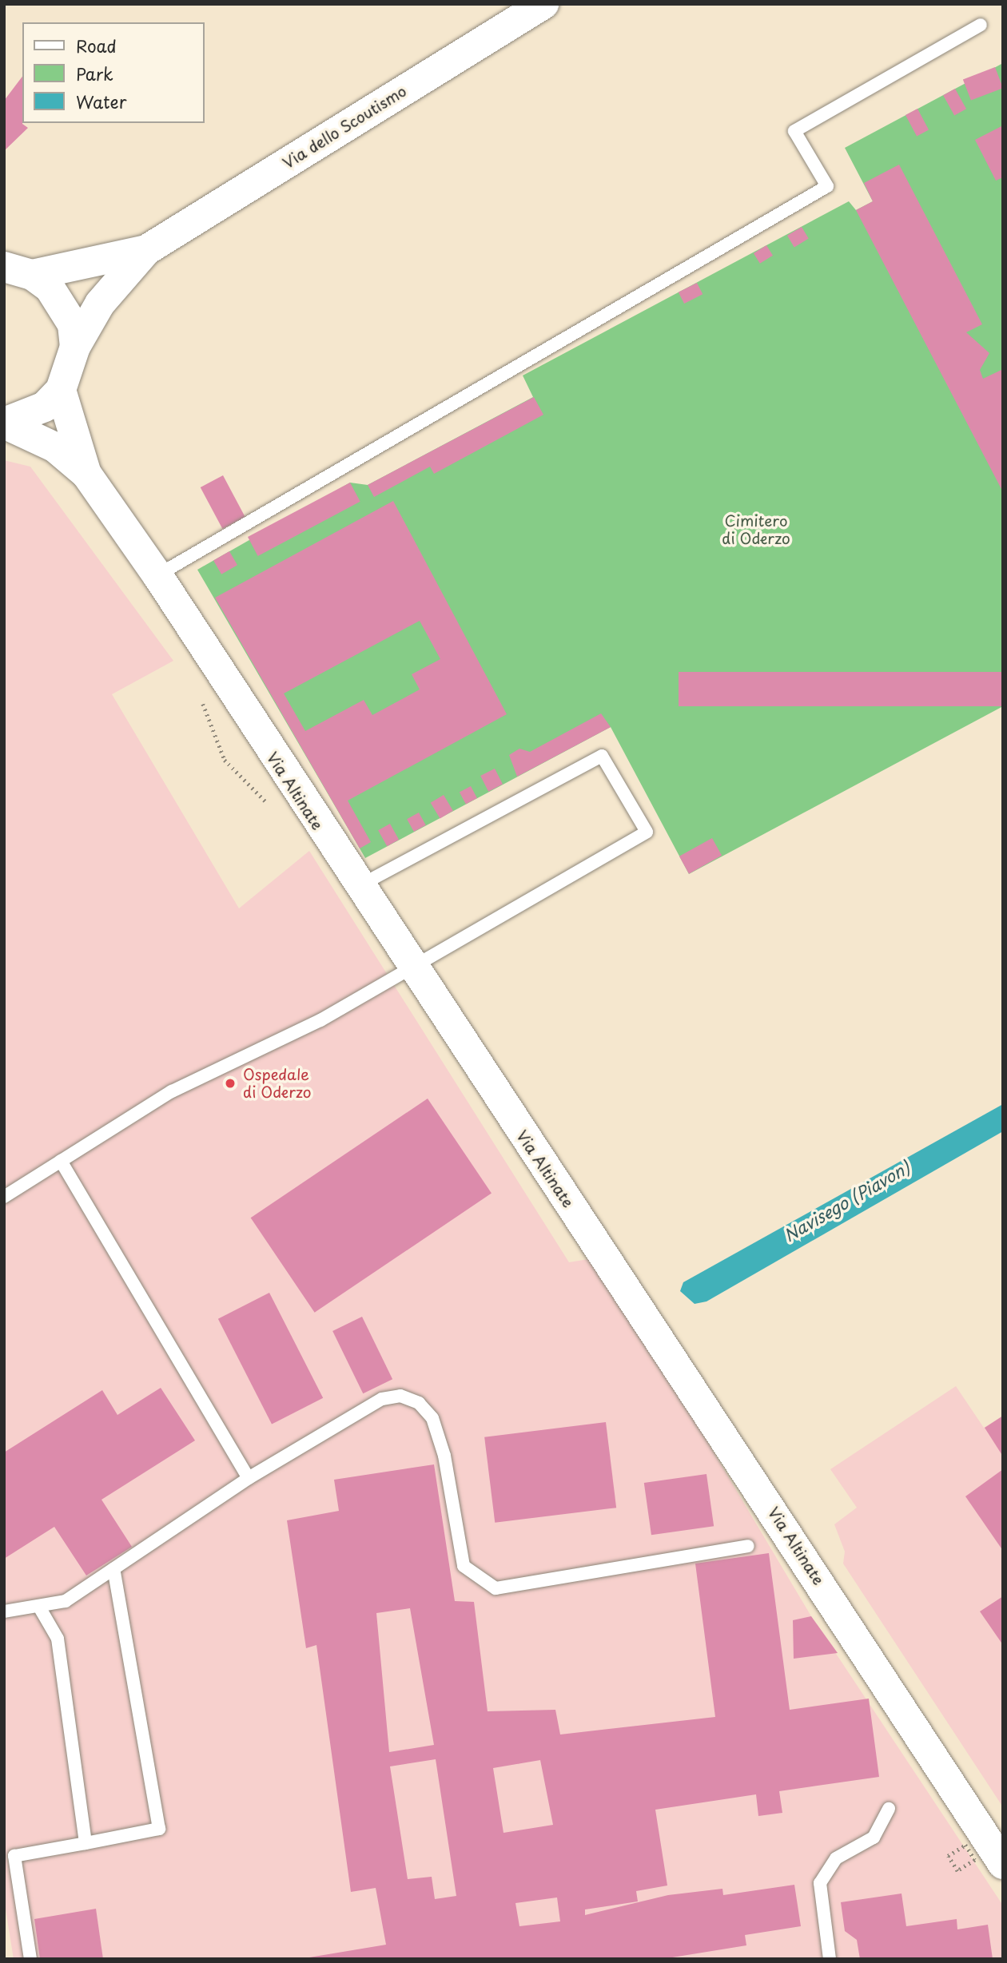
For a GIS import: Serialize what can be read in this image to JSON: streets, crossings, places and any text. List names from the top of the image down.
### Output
{
  "streets": {
    "street": ["Via dello Scoutismo", "Via Altinate"]
  },
  "water": ["Navisego (Piavon)"],
  "parks": ["Cimitero di Oderzo"],
  "places": ["Ospedale di Oderzo"],
  "legend": ["Road", "Park", "Water"]
}
